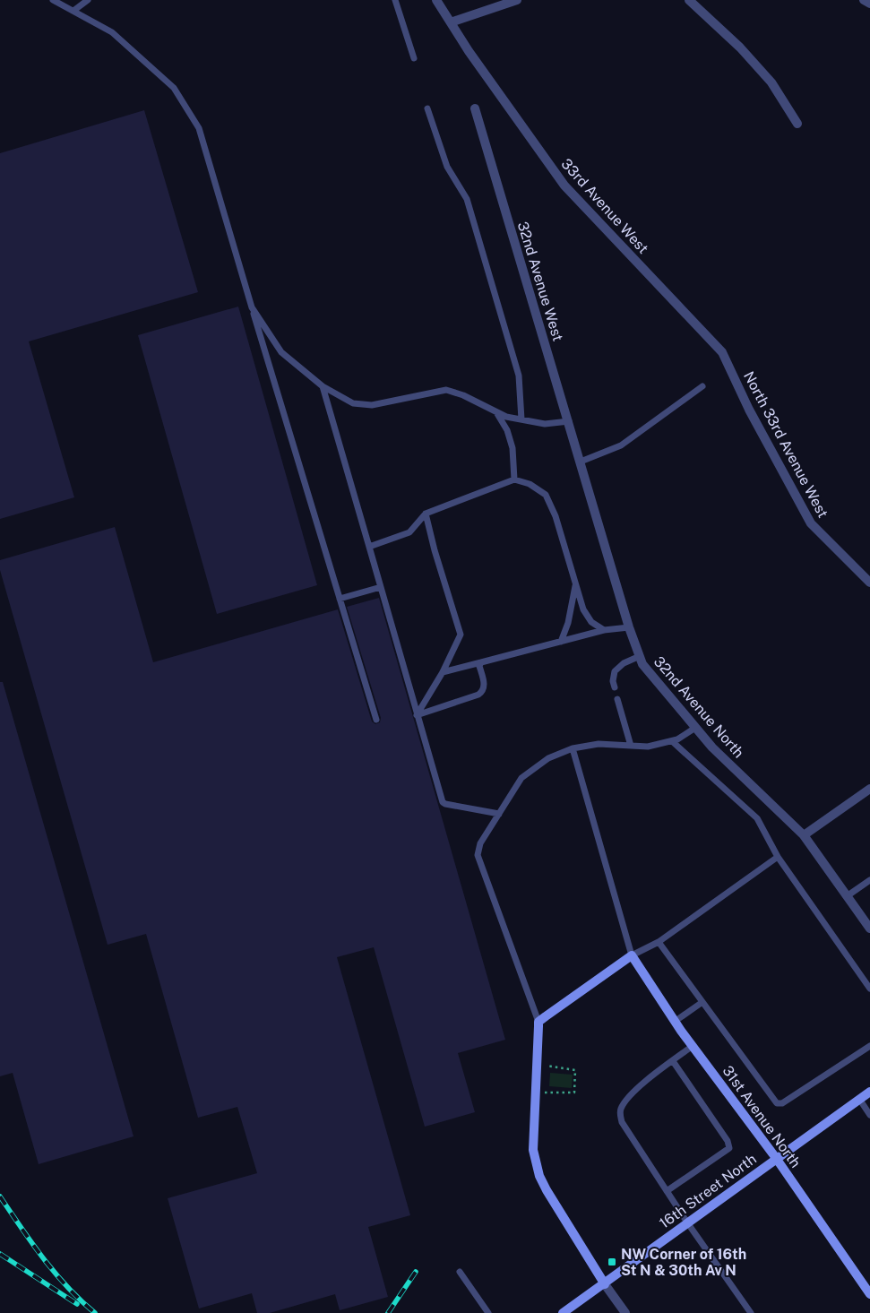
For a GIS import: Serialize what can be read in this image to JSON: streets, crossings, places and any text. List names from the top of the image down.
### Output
{
  "streets": {
    "street": [
      "33rd Avenue West",
      "32nd Avenue West",
      "North 33rd Avenue West",
      "32nd Avenue North",
      "31st Avenue North",
      "16th Street North"
    ]
  },
  "crossings": [
    ["33rd Avenue West", "North 33rd Avenue West"],
    ["32nd Avenue West", "32nd Avenue North"],
    ["31st Avenue North", "16th Street North"]
  ],
  "places": {
    "transit": ["NW Corner of 16th St N & 30th Av N"]
  }
}
